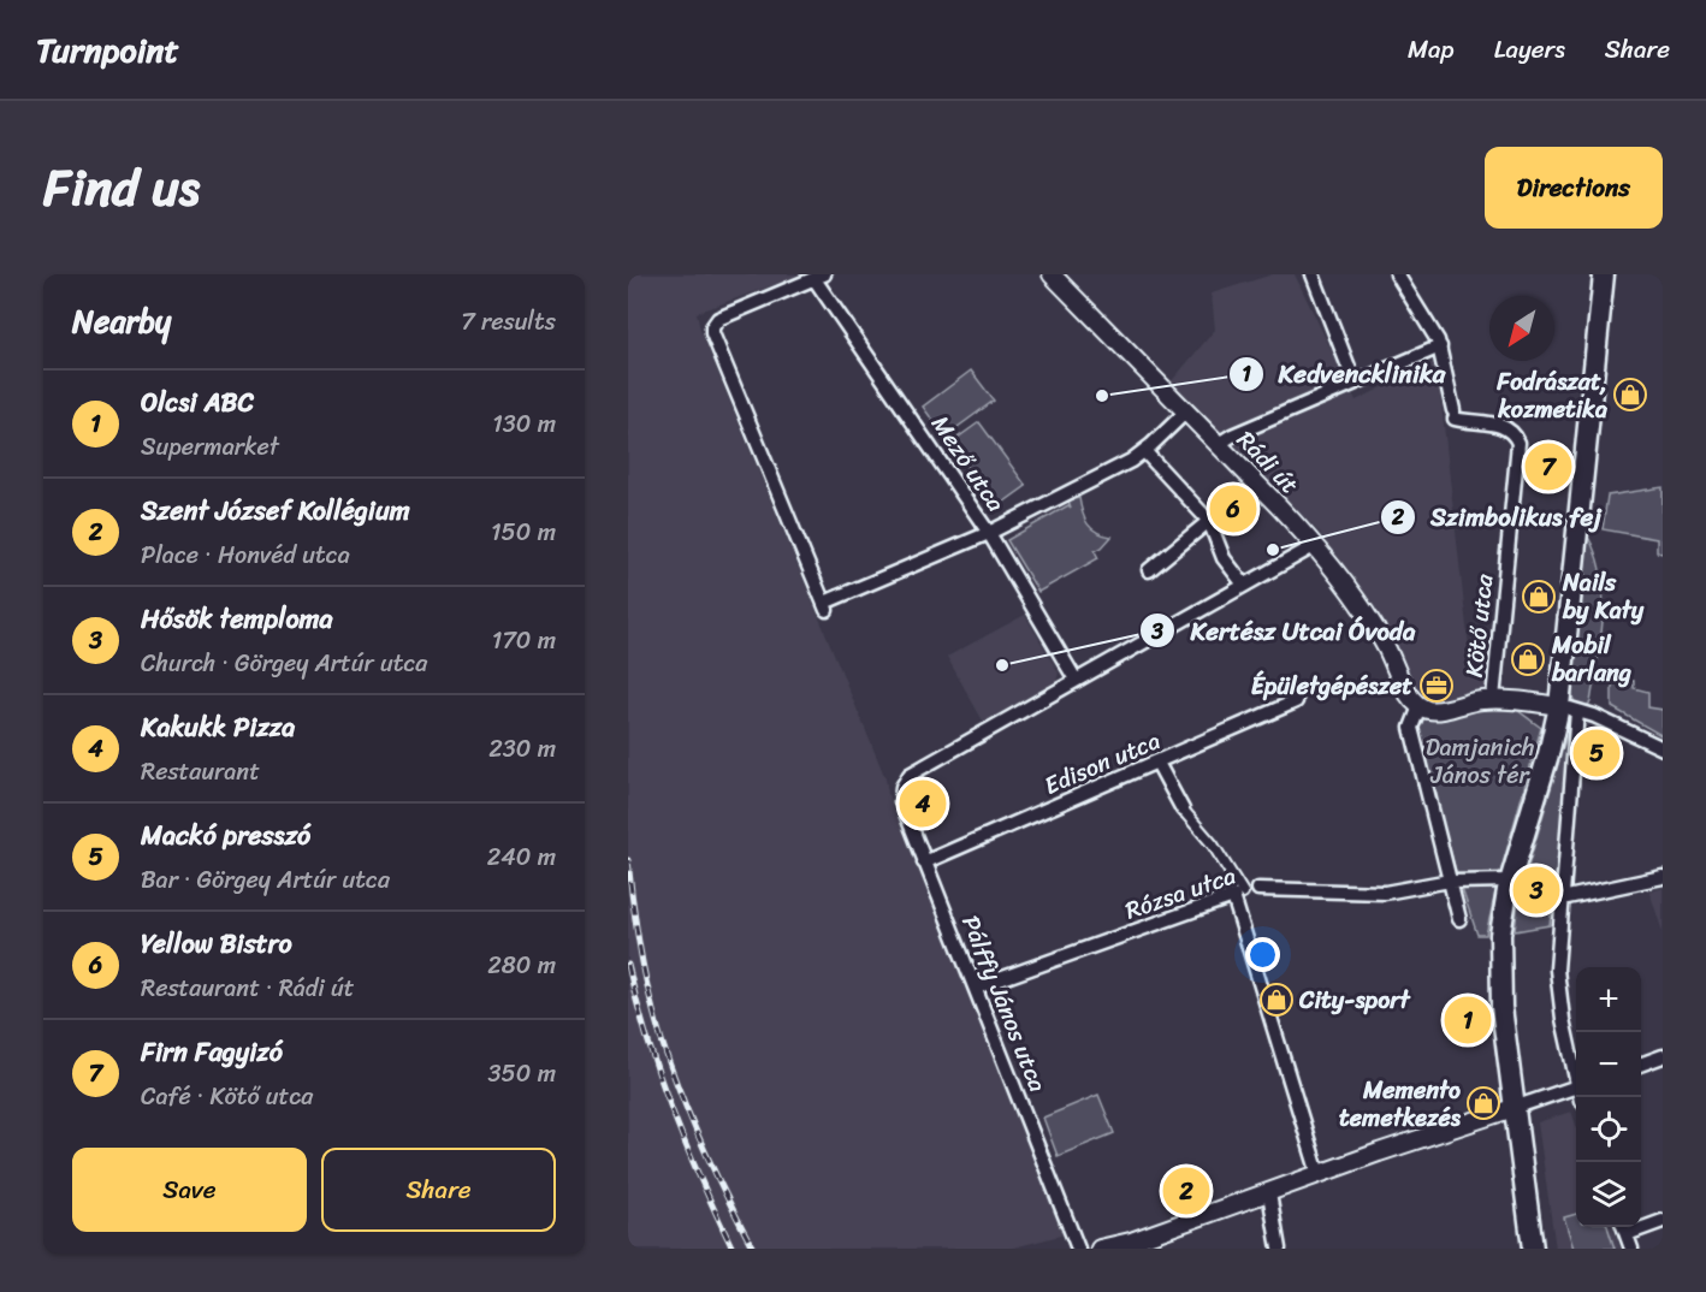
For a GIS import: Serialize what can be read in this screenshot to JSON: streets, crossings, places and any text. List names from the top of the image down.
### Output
{
  "streets": {
    "street": [
      "Rádi út",
      "Mező utca",
      "Kötő utca",
      "Edison utca",
      "Rózsa utca",
      "Pálffy János utca"
    ]
  },
  "crossings": [
    ["Mező utca", "Pálffy János utca"],
    ["Edison utca", "Pálffy János utca"],
    ["Rózsa utca", "Pálffy János utca"]
  ],
  "parks": ["Damjanich János tér"],
  "places": {
    "shop": [
      "Fodrászat, kozmetika",
      "Nails by Katy",
      "Mobil barlang",
      "City-sport",
      "Memento temetkezés"
    ],
    "other": ["Kedvencklinika", "Szimbolikus fej", "Kertész Utcai Óvoda"],
    "office": ["Épületgépészet"]
  },
  "north": "bottom left",
  "page": {
    "header": "Turnpoint",
    "nav": ["Map", "Layers", "Share"],
    "title": "Find us",
    "buttons": [
      "Directions",
      ["Save", "Share"]
    ],
    "heading": ["Nearby", "7 results"],
    "list": [
      {
        "mark": "1",
        "name": "Olcsi ABC",
        "note": "Supermarket",
        "value": "130 m"
      },
      {
        "mark": "2",
        "name": "Szent József Kollégium",
        "note": "Place · Honvéd utca",
        "value": "150 m"
      },
      {
        "mark": "3",
        "name": "Hősök temploma",
        "note": "Church · Görgey Artúr utca",
        "value": "170 m"
      },
      {
        "mark": "4",
        "name": "Kakukk Pizza",
        "note": "Restaurant",
        "value": "230 m"
      },
      {
        "mark": "5",
        "name": "Mackó presszó",
        "note": "Bar · Görgey Artúr utca",
        "value": "240 m"
      },
      {
        "mark": "6",
        "name": "Yellow Bistro",
        "note": "Restaurant · Rádi út",
        "value": "280 m"
      },
      {
        "mark": "7",
        "name": "Firn Fagyizó",
        "note": "Café · Kötő utca",
        "value": "350 m"
      }
    ],
    "pins": [
      "7",
      "6",
      "5",
      "4",
      "3",
      "1",
      "2"
    ],
    "map_buttons": ["+", "−"]
  }
}
